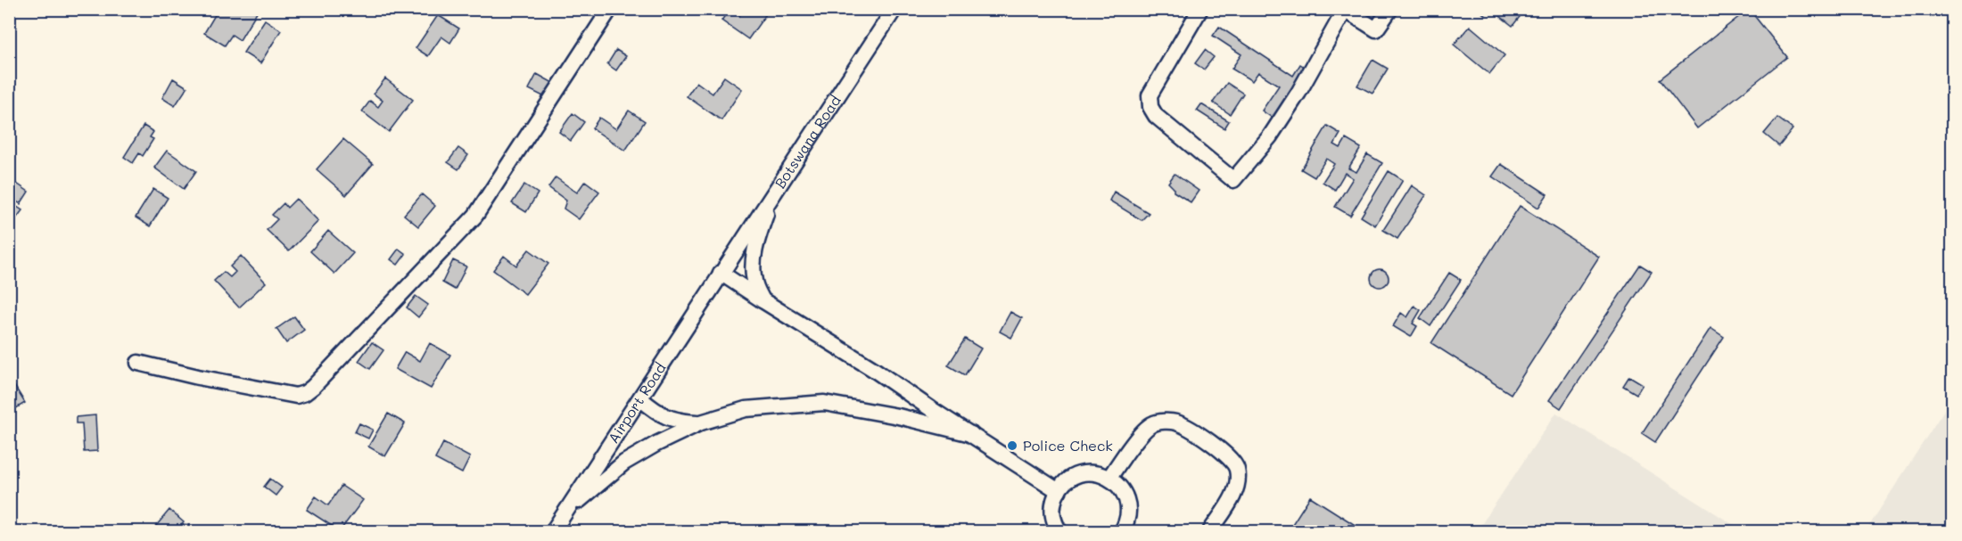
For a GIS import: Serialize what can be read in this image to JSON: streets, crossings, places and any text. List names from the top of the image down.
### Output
{
  "streets": {
    "street": ["Botswana Road", "Airport Road"]
  },
  "crossings": [
    ["Botswana Road", "Airport Road"]
  ],
  "places": ["Police Check"]
}
